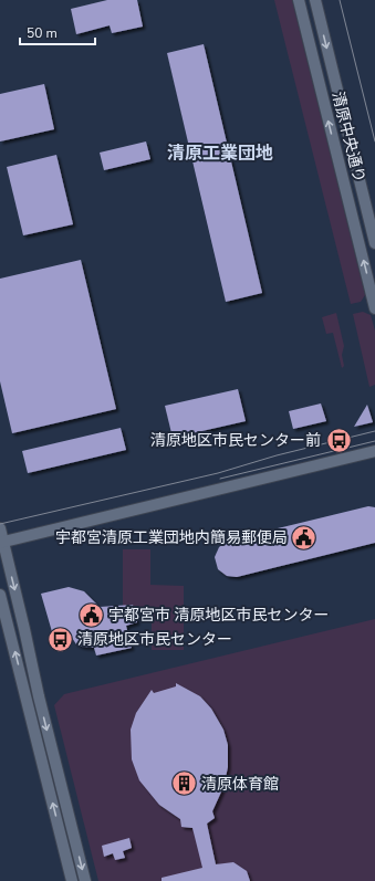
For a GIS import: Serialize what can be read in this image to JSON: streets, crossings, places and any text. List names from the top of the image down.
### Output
{
  "streets": {
    "street": ["清原中央通り"]
  },
  "districts": ["清原工業団地"],
  "places": {
    "bus stop": ["清原地区市民センター前", "清原地区市民センター"],
    "public building": ["宇都宮清原工業団地内簡易郵便局", "宇都宮市 清原地区市民センター"],
    "building": ["清原体育館"]
  },
  "scale_bar": "50 m"
}
